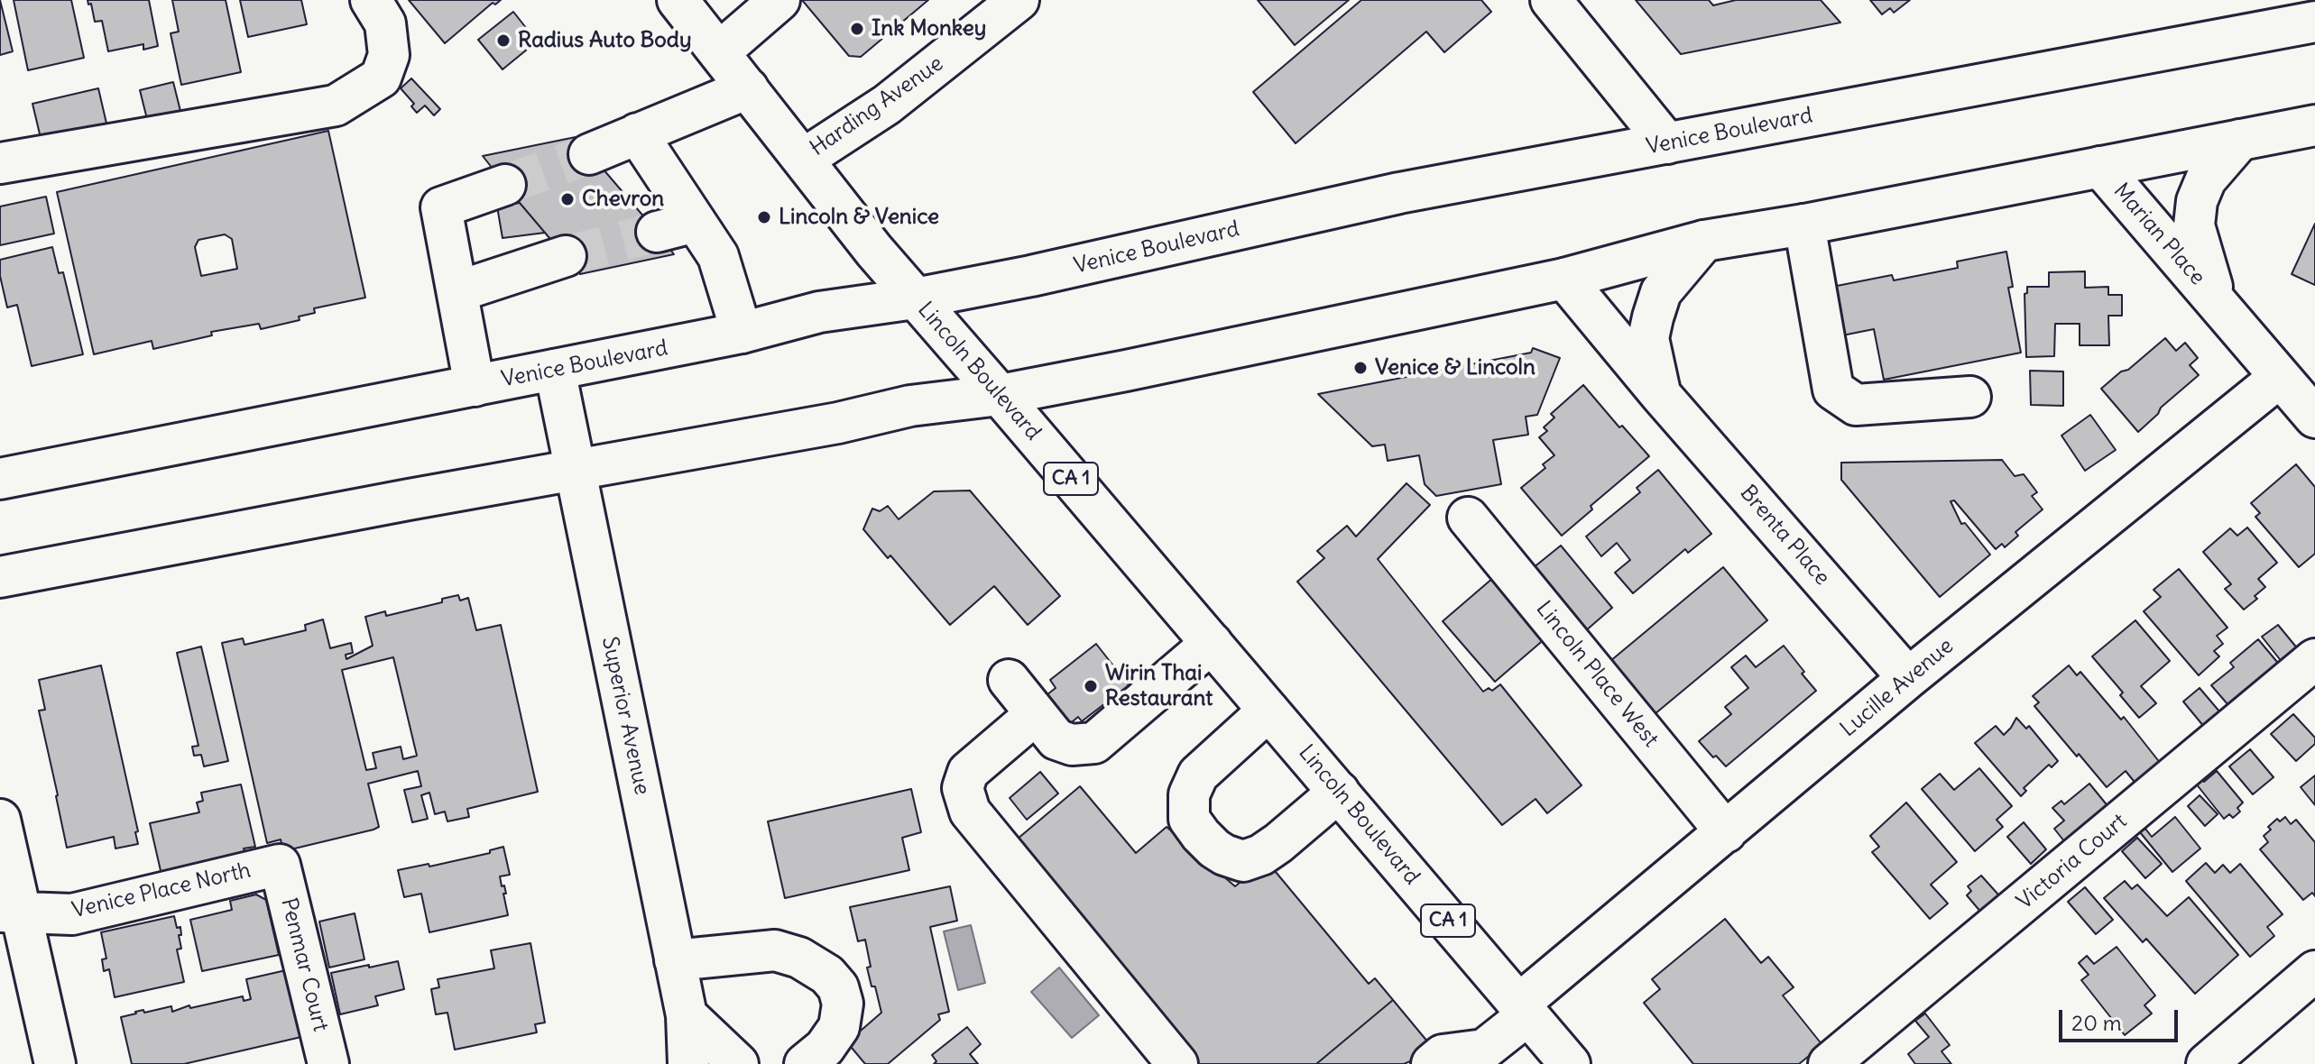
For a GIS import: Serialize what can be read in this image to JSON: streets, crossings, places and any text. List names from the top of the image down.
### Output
{
  "streets": {
    "main road": [
      "Harding Avenue",
      "Venice Boulevard",
      "Marian Place",
      "Lincoln Boulevard",
      "CA 1",
      "Brenta Place",
      "Lincoln Place West",
      "Lucille Avenue",
      "Superior Avenue",
      "Victoria Court",
      "Venice Place North",
      "Penmar Court"
    ]
  },
  "crossings": [
    ["Harding Avenue", "Lincoln Boulevard"],
    ["Venice Boulevard", "Lincoln Boulevard"],
    ["Venice Boulevard", "Superior Avenue"],
    ["Marian Place", "Lucille Avenue"],
    ["Lincoln Boulevard", "Lucille Avenue"],
    ["Brenta Place", "Lucille Avenue"],
    ["Lincoln Place West", "Lucille Avenue"],
    ["Venice Place North", "Penmar Court"]
  ],
  "places": [
    "Ink Monkey",
    "Radius Auto Body",
    "Chevron",
    "Lincoln & Venice",
    "Venice & Lincoln",
    "Wirin Thai Restaurant"
  ],
  "scale_bar": "20 m"
}
